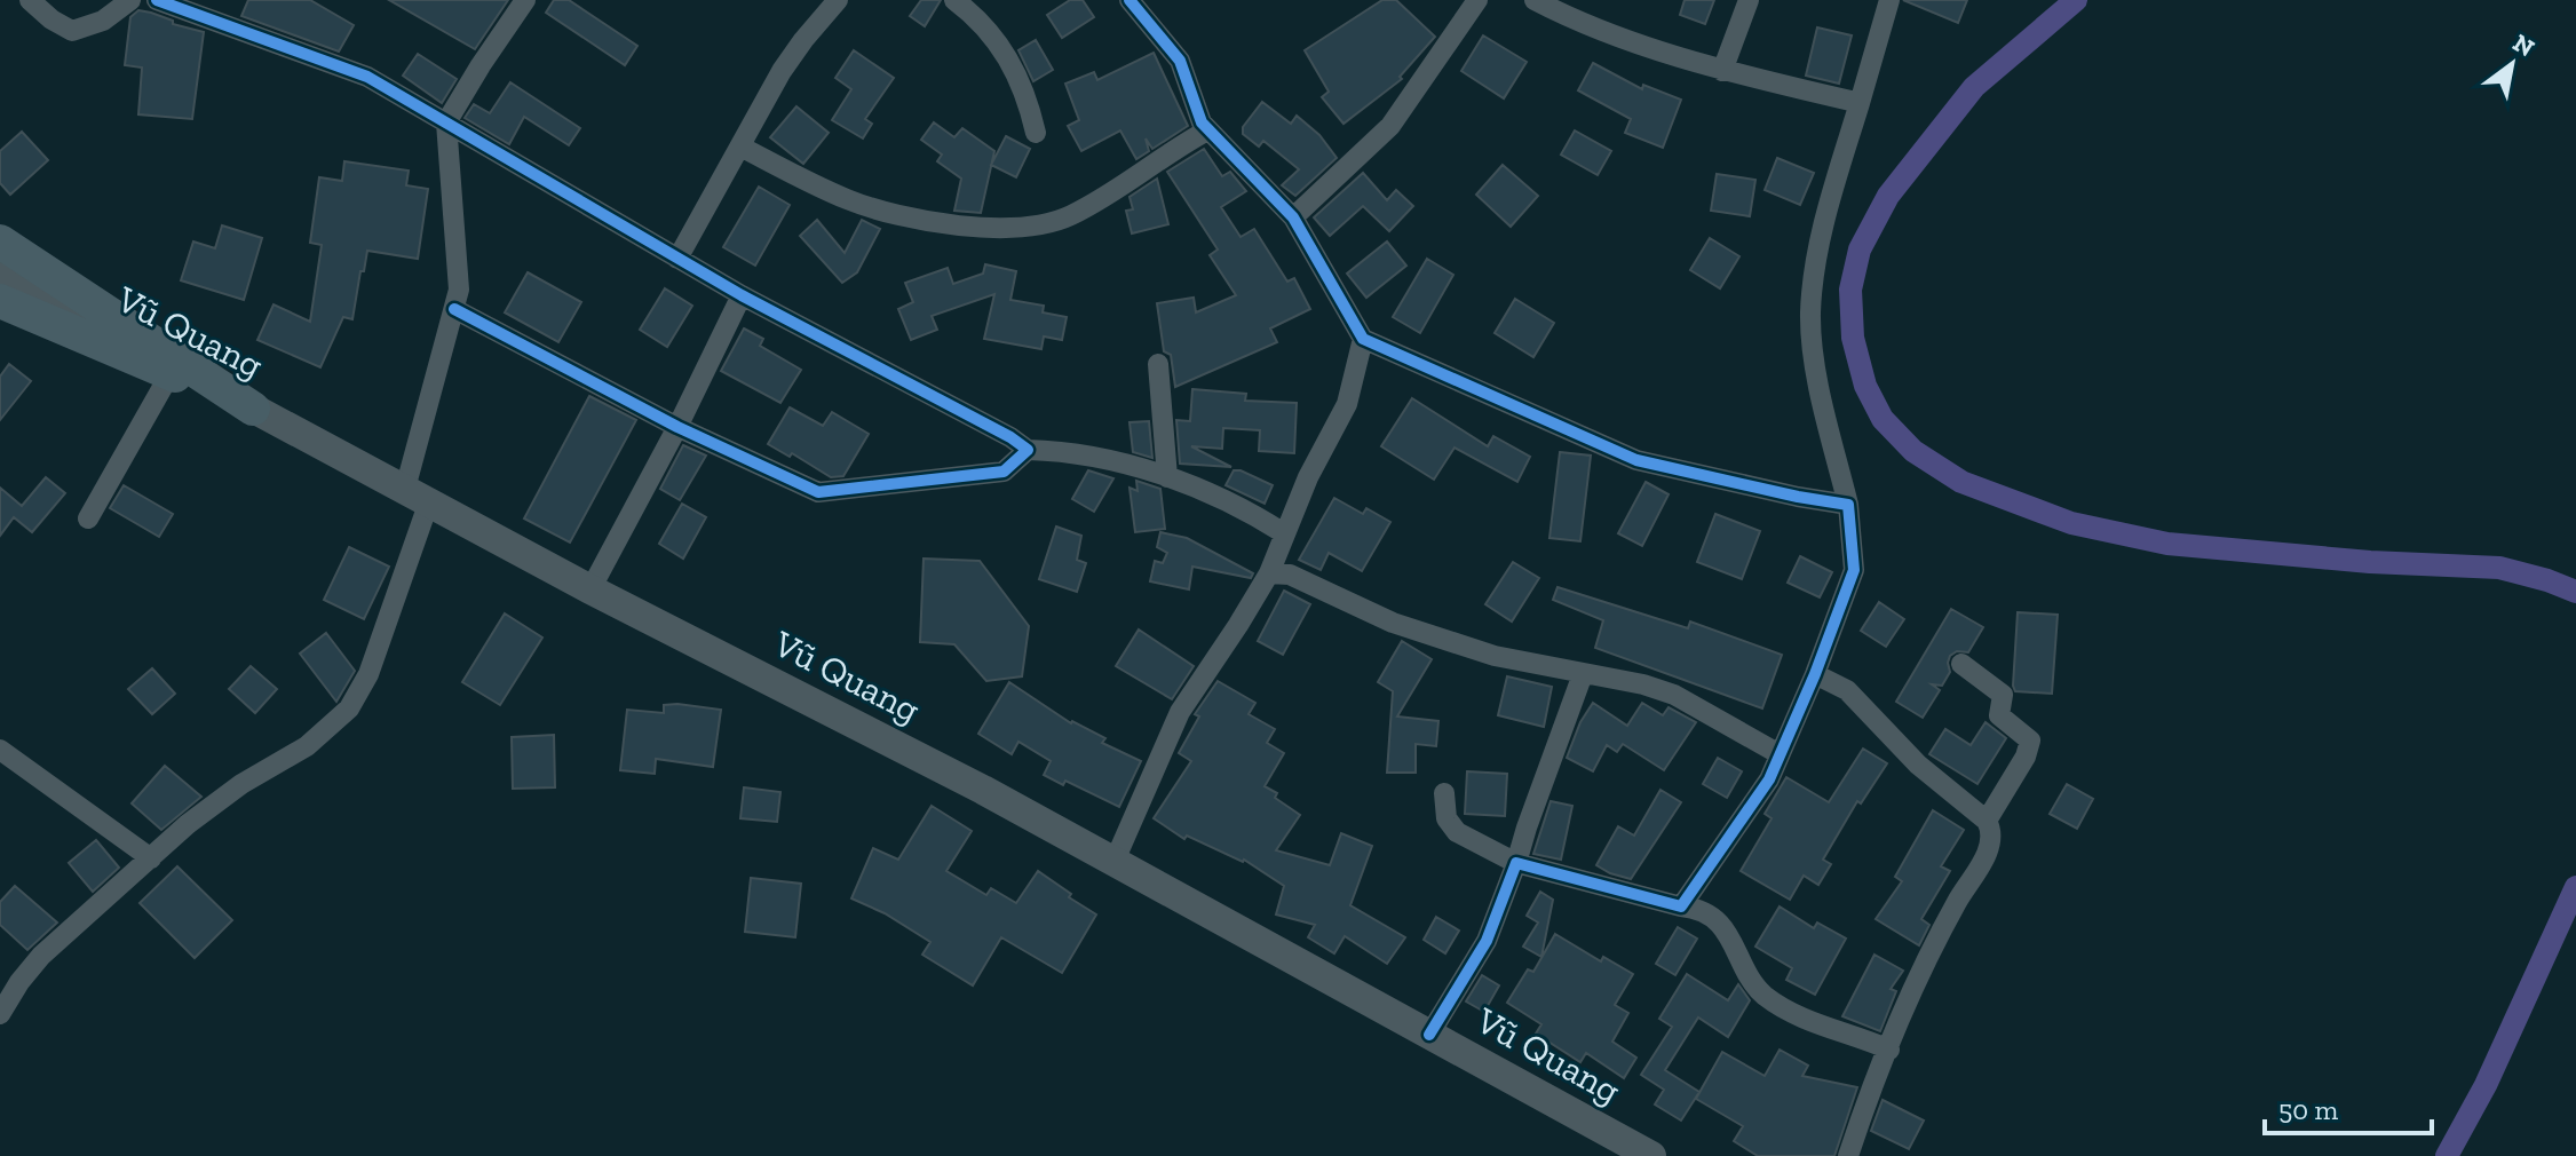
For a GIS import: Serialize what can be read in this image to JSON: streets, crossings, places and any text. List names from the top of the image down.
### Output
{
  "streets": {
    "main road": ["Vũ Quang"]
  },
  "scale_bar": "50 m",
  "north": "top right"
}
